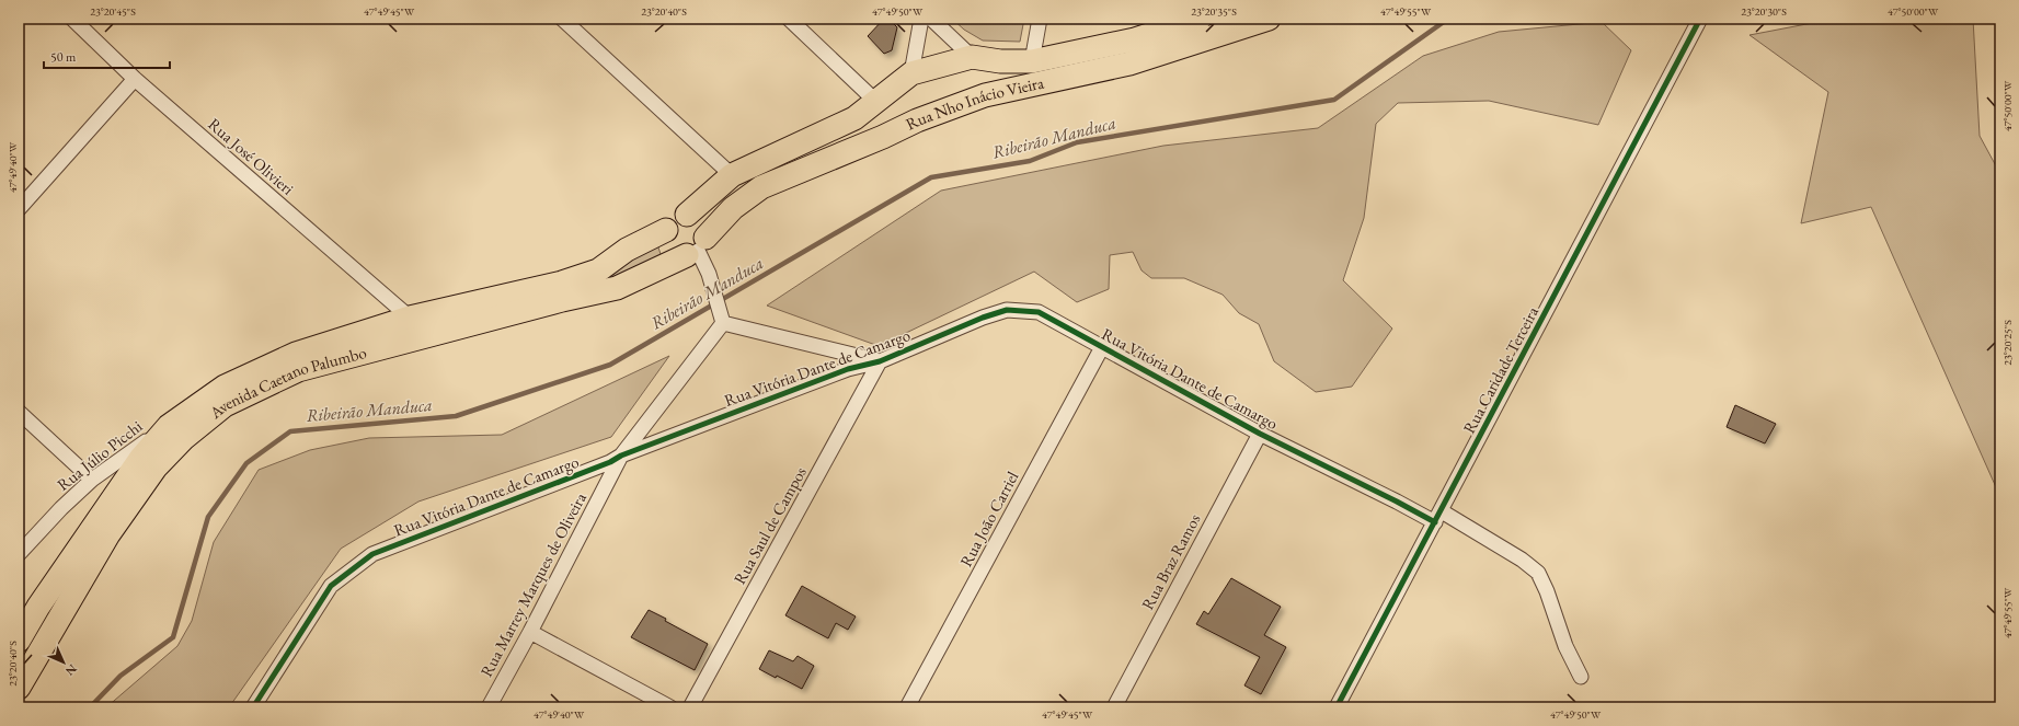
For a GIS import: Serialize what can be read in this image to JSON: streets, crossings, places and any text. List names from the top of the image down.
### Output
{
  "streets": {
    "main road": ["Rua Nho Inácio Vieira", "Avenida Caetano Palumbo"],
    "street": [
      "Rua José Olivieri",
      "Rua Vitória Dante de Camargo",
      "Rua Caridade Terceira",
      "Rua Júlio Picchi",
      "Rua João Carriel",
      "Rua Saul de Campos",
      "Rua Braz Ramos",
      "Rua Marrey Marques de Oliveira"
    ]
  },
  "crossings": [
    ["Rua Nho Inácio Vieira", "Avenida Caetano Palumbo"],
    ["Rua José Olivieri", "Avenida Caetano Palumbo"],
    ["Rua Vitória Dante de Camargo", "Rua Caridade Terceira"],
    ["Rua Vitória Dante de Camargo", "Rua João Carriel"],
    ["Rua Vitória Dante de Camargo", "Rua Saul de Campos"],
    ["Rua Vitória Dante de Camargo", "Rua Braz Ramos"],
    ["Rua Vitória Dante de Camargo", "Rua Marrey Marques de Oliveira"],
    ["Avenida Caetano Palumbo", "Rua Júlio Picchi"]
  ],
  "water": ["Ribeirão Manduca"],
  "scale_bar": "50 m",
  "north": "bottom right",
  "coordinates": [
    "23°20'45\"S",
    "47°49'45\"W",
    "23°20'40\"S",
    "47°49'50\"W",
    "23°20'35\"S",
    "47°49'55\"W",
    "23°20'30\"S",
    "47°50'00\"W",
    "47°49'40\"W",
    "23°20'25\"S"
  ]
}
